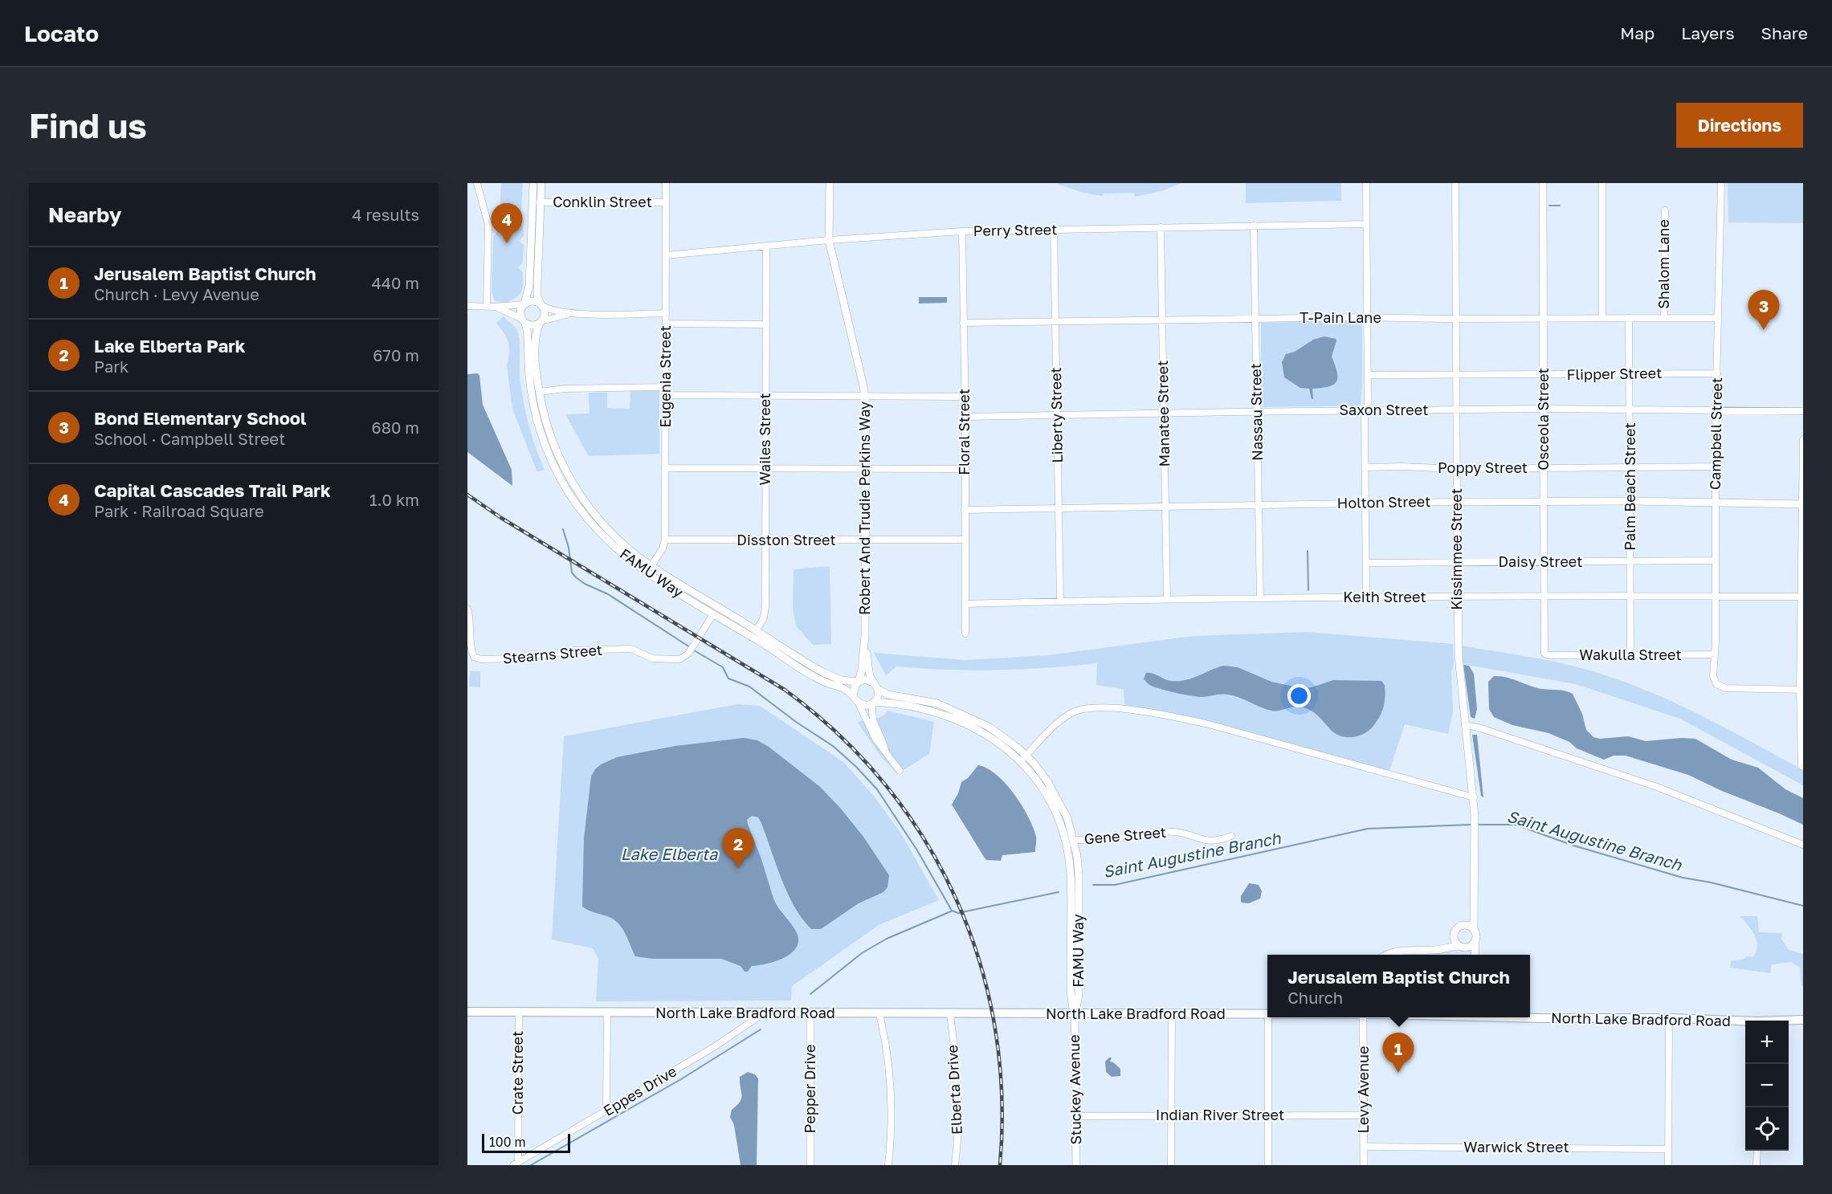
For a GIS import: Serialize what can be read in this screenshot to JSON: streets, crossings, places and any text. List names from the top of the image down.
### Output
{
  "streets": {
    "main road": ["North Lake Bradford Road"],
    "street": [
      "Conklin Street",
      "Perry Street",
      "Shalom Lane",
      "T-Pain Lane",
      "Flipper Street",
      "Eugenia Street",
      "Saxon Street",
      "Nassau Street",
      "Manatee Street",
      "Liberty Street",
      "Osceola Street",
      "Floral Street",
      "Campbell Street",
      "Wailes Street",
      "Poppy Street",
      "Palm Beach Street",
      "Holton Street",
      "Robert And Trudie Perkins Way",
      "Disston Street",
      "Kissimmee Street",
      "Daisy Street",
      "FAMU Way",
      "Keith Street",
      "Stearns Street",
      "Wakulla Street",
      "Gene Street",
      "Crate Street",
      "Pepper Drive",
      "Elberta Drive",
      "Stuckey Avenue",
      "Levy Avenue",
      "Eppes Drive",
      "Indian River Street",
      "Warwick Street"
    ]
  },
  "crossings": [
    ["Conklin Street", "Eugenia Street"],
    ["Conklin Street", "FAMU Way"],
    ["Perry Street", "Eugenia Street"],
    ["Perry Street", "Nassau Street"],
    ["Perry Street", "Manatee Street"],
    ["Perry Street", "Liberty Street"],
    ["Perry Street", "Floral Street"],
    ["Perry Street", "Wailes Street"],
    ["Perry Street", "Robert And Trudie Perkins Way"],
    ["Shalom Lane", "T-Pain Lane"],
    ["T-Pain Lane", "Nassau Street"],
    ["T-Pain Lane", "Manatee Street"],
    ["T-Pain Lane", "Liberty Street"],
    ["T-Pain Lane", "Osceola Street"],
    ["T-Pain Lane", "Floral Street"],
    ["T-Pain Lane", "Campbell Street"],
    ["T-Pain Lane", "Palm Beach Street"],
    ["T-Pain Lane", "Kissimmee Street"],
    ["Flipper Street", "Osceola Street"],
    ["Flipper Street", "Campbell Street"],
    ["Flipper Street", "Palm Beach Street"],
    ["Flipper Street", "Kissimmee Street"],
    ["Eugenia Street", "Disston Street"],
    ["Eugenia Street", "FAMU Way"],
    ["Saxon Street", "Nassau Street"],
    ["Saxon Street", "Manatee Street"],
    ["Saxon Street", "Liberty Street"],
    ["Saxon Street", "Osceola Street"],
    ["Saxon Street", "Floral Street"],
    ["Saxon Street", "Campbell Street"],
    ["Saxon Street", "Palm Beach Street"],
    ["Saxon Street", "Kissimmee Street"],
    ["Nassau Street", "Holton Street"],
    ["Nassau Street", "Keith Street"],
    ["Manatee Street", "Holton Street"],
    ["Manatee Street", "Keith Street"],
    ["Liberty Street", "Holton Street"],
    ["Liberty Street", "Keith Street"],
    ["Osceola Street", "Poppy Street"],
    ["Osceola Street", "Holton Street"],
    ["Osceola Street", "Daisy Street"],
    ["Osceola Street", "Keith Street"],
    ["Osceola Street", "Wakulla Street"],
    ["Floral Street", "Holton Street"],
    ["Floral Street", "Disston Street"],
    ["Floral Street", "Keith Street"],
    ["Campbell Street", "Poppy Street"],
    ["Campbell Street", "Holton Street"],
    ["Campbell Street", "Daisy Street"],
    ["Campbell Street", "Keith Street"],
    ["Campbell Street", "Wakulla Street"],
    ["Wailes Street", "Disston Street"],
    ["Wailes Street", "FAMU Way"],
    ["Poppy Street", "Palm Beach Street"],
    ["Poppy Street", "Kissimmee Street"],
    ["Palm Beach Street", "Holton Street"],
    ["Palm Beach Street", "Daisy Street"],
    ["Palm Beach Street", "Keith Street"],
    ["Palm Beach Street", "Wakulla Street"],
    ["Holton Street", "Kissimmee Street"],
    ["Robert And Trudie Perkins Way", "Disston Street"],
    ["Robert And Trudie Perkins Way", "FAMU Way"],
    ["Kissimmee Street", "Daisy Street"],
    ["Kissimmee Street", "Keith Street"],
    ["FAMU Way", "Stearns Street"],
    ["FAMU Way", "Gene Street"],
    ["FAMU Way", "North Lake Bradford Road"],
    ["FAMU Way", "Stuckey Avenue"],
    ["North Lake Bradford Road", "Crate Street"],
    ["North Lake Bradford Road", "Pepper Drive"],
    ["North Lake Bradford Road", "Elberta Drive"],
    ["North Lake Bradford Road", "Stuckey Avenue"],
    ["North Lake Bradford Road", "Eppes Drive"],
    ["Crate Street", "Eppes Drive"],
    ["Stuckey Avenue", "Indian River Street"],
    ["Levy Avenue", "Indian River Street"],
    ["Levy Avenue", "Warwick Street"]
  ],
  "water": ["Saint Augustine Branch", "Lake Elberta"],
  "scale_bar": "100 m",
  "page": {
    "header": "Locato",
    "nav": ["Map", "Layers", "Share"],
    "buttons": "Directions",
    "title": "Find us",
    "heading": ["Nearby", "4 results"],
    "pins": [
      "4",
      "3",
      "2",
      "1"
    ],
    "list": [
      {
        "mark": "1",
        "name": "Jerusalem Baptist Church",
        "note": "Church · Levy Avenue",
        "value": "440 m"
      },
      {
        "mark": "2",
        "name": "Lake Elberta Park",
        "note": "Park",
        "value": "670 m"
      },
      {
        "mark": "3",
        "name": "Bond Elementary School",
        "note": "School · Campbell Street",
        "value": "680 m"
      },
      {
        "mark": "4",
        "name": "Capital Cascades Trail Park",
        "note": "Park · Railroad Square",
        "value": "1.0 km"
      }
    ],
    "popup": ["Jerusalem Baptist Church", "Church"],
    "map_buttons": ["+", "−"],
    "scale": "100 m"
  }
}
